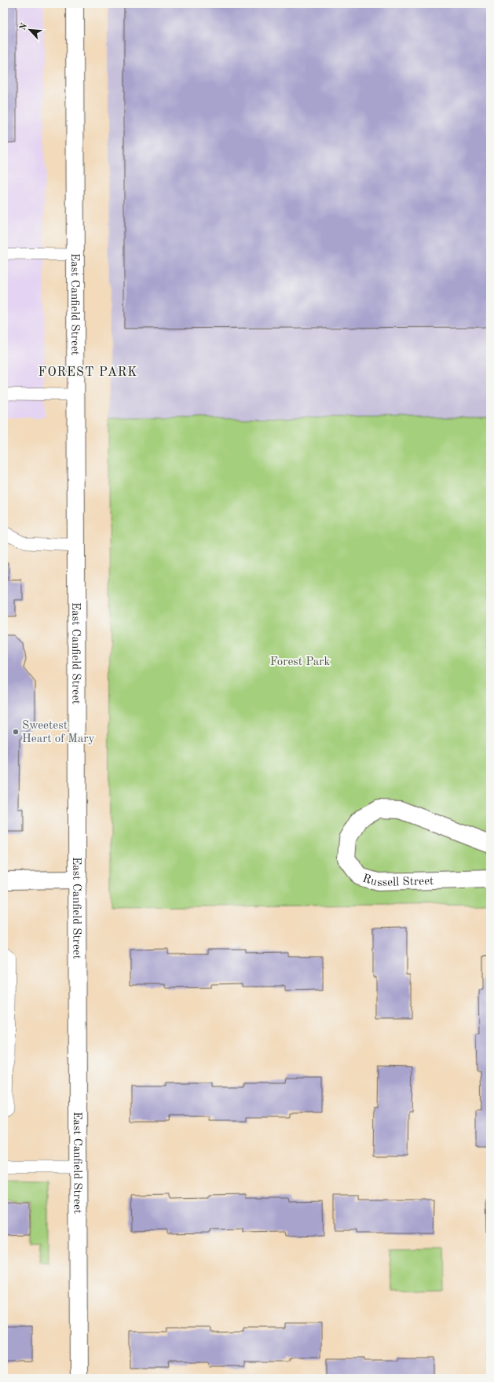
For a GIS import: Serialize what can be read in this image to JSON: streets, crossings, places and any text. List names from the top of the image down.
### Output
{
  "streets": {
    "street": ["East Canfield Street", "Russell Street"]
  },
  "districts": ["FOREST PARK"],
  "parks": ["Forest Park"],
  "places": ["Sweetest Heart of Mary"],
  "north": "top left"
}
